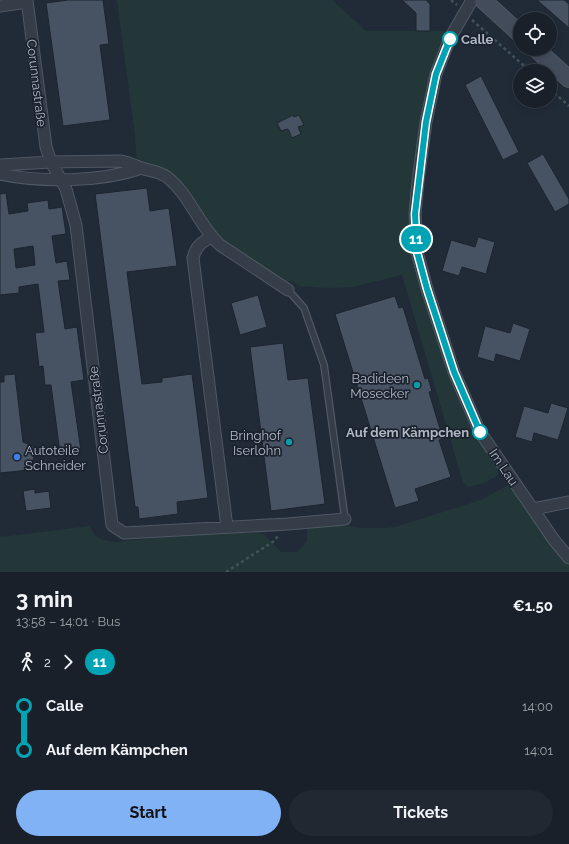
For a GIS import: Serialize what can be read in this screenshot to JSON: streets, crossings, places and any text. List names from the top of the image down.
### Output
{
  "streets": {
    "street": ["Corunnastraße", "Im Lau"]
  },
  "places": [
    "Calle",
    "Badideen Mosecker",
    "Auf dem Kämpchen",
    "Bringhof Iserlohn",
    "Autoteile Schneider"
  ],
  "lines": ["bus line 11"],
  "page": {
    "on_map": "11",
    "heading": ["3 min", "13:58 – 14:01 · Bus", "€1.50"],
    "legs": ["2", "11"],
    "list": [
      {
        "name": "Calle",
        "value": "14:00"
      },
      {
        "name": "Auf dem Kämpchen",
        "value": "14:01"
      }
    ],
    "buttons": ["Start", "Tickets"]
  }
}
